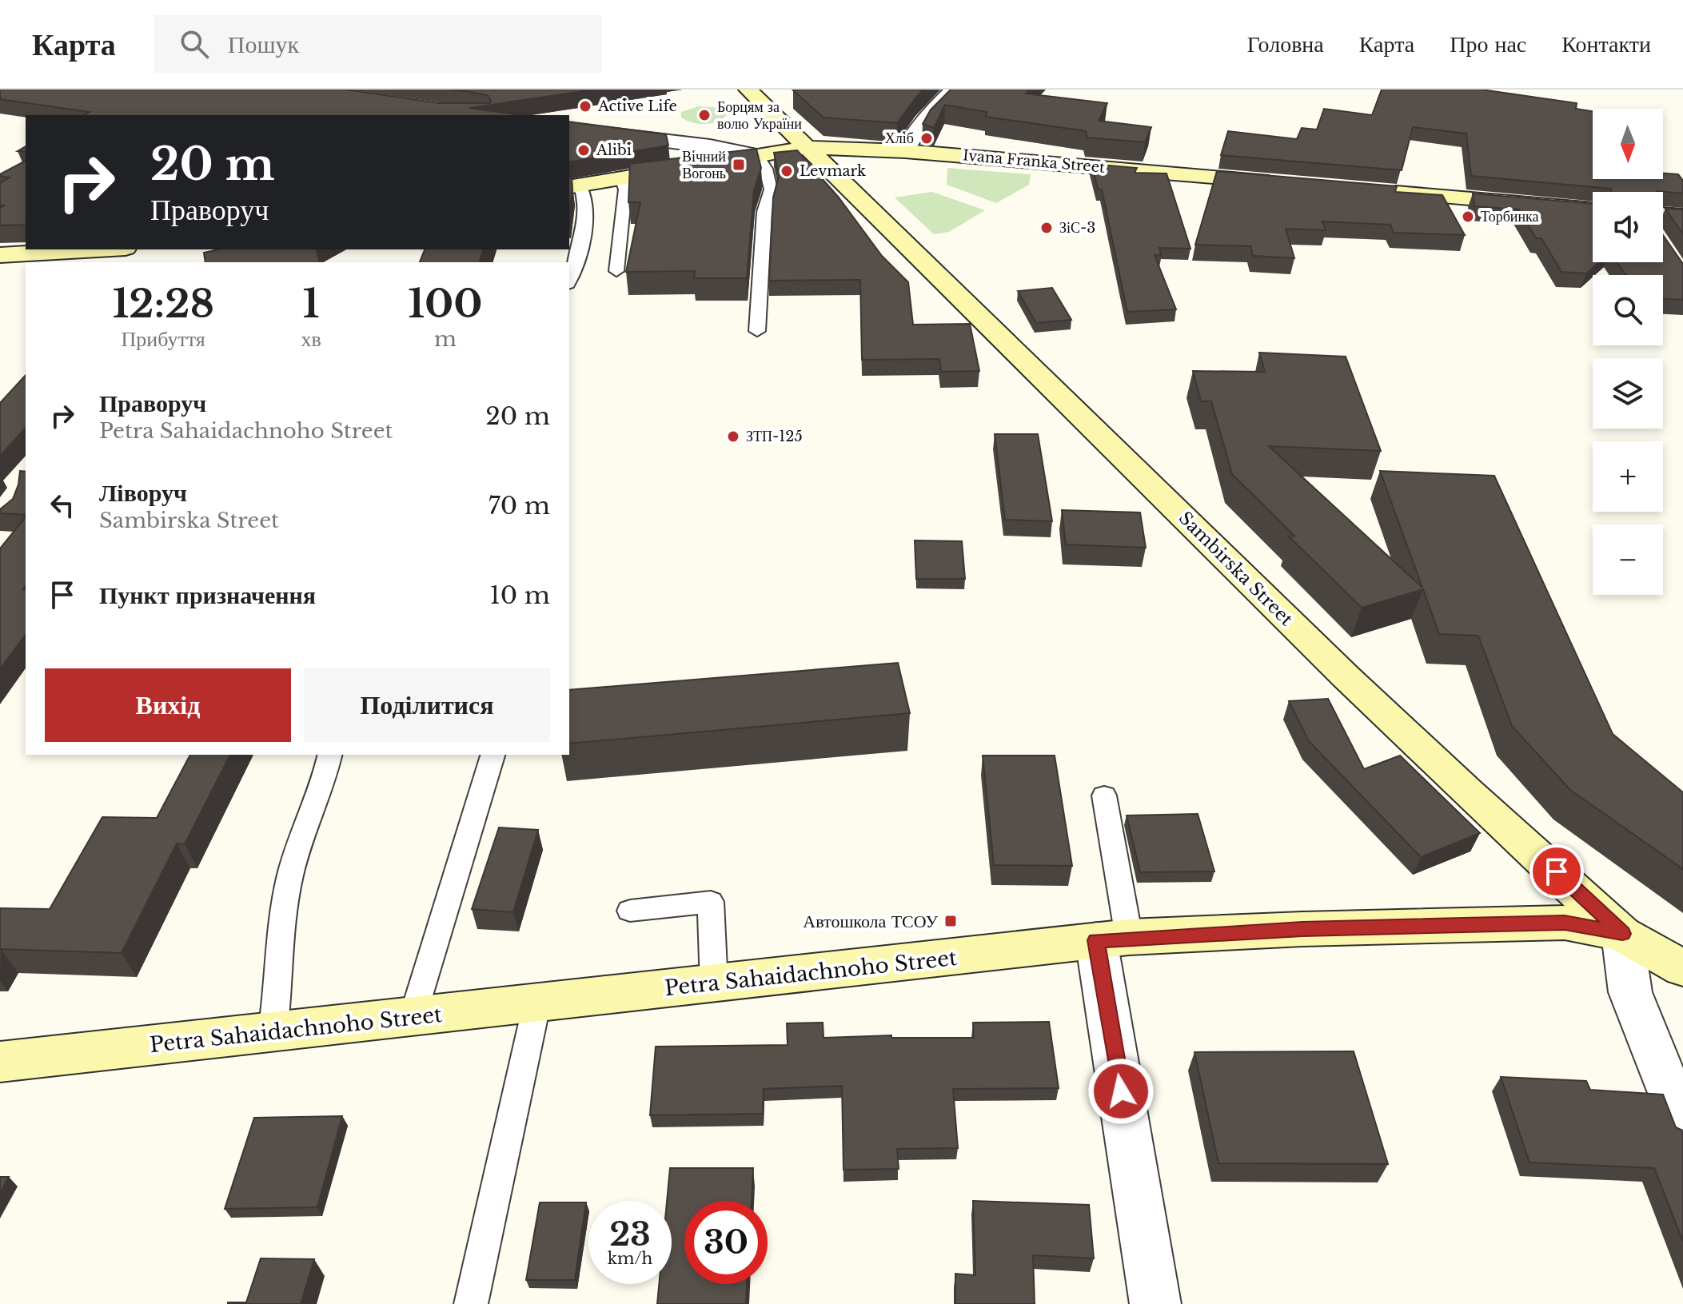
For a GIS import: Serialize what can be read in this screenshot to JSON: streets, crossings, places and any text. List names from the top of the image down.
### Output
{
  "streets": {
    "main road": ["Ivana Franka Street", "Sambirska Street", "Petra Sahaidachnoho Street"]
  },
  "crossings": [
    ["Ivana Franka Street", "Sambirska Street"],
    ["Sambirska Street", "Petra Sahaidachnoho Street"]
  ],
  "places": {
    "other": [
      "Active Life",
      "Борцям за волю України",
      "Хліб",
      "Alibi",
      "Levmark",
      "Торбинка",
      "ЗіС-3",
      "ЗТП-125"
    ],
    "transit": ["Вічний Вогонь", "Автошкола ТСОУ"]
  },
  "north": "bottom",
  "page": {
    "header": "Карта",
    "search": "Пошук",
    "nav": [
      "Головна",
      "Карта",
      "Про нас",
      "Контакти"
    ],
    "map_buttons": ["+", "−"],
    "turn": ["20 m", "Праворуч"],
    "eta": [
      "12:28",
      "Прибуття",
      "1",
      "хв",
      "100",
      "m"
    ],
    "list": [
      {
        "name": "Праворуч",
        "note": "Petra Sahaidachnoho Street",
        "value": "20 m"
      },
      {
        "name": "Ліворуч",
        "note": "Sambirska Street",
        "value": "70 m"
      },
      {
        "name": "Пункт призначення",
        "value": "10 m"
      }
    ],
    "buttons": ["Вихід", "Поділитися"],
    "speed": "23 km/h",
    "limit": "30"
  }
}
